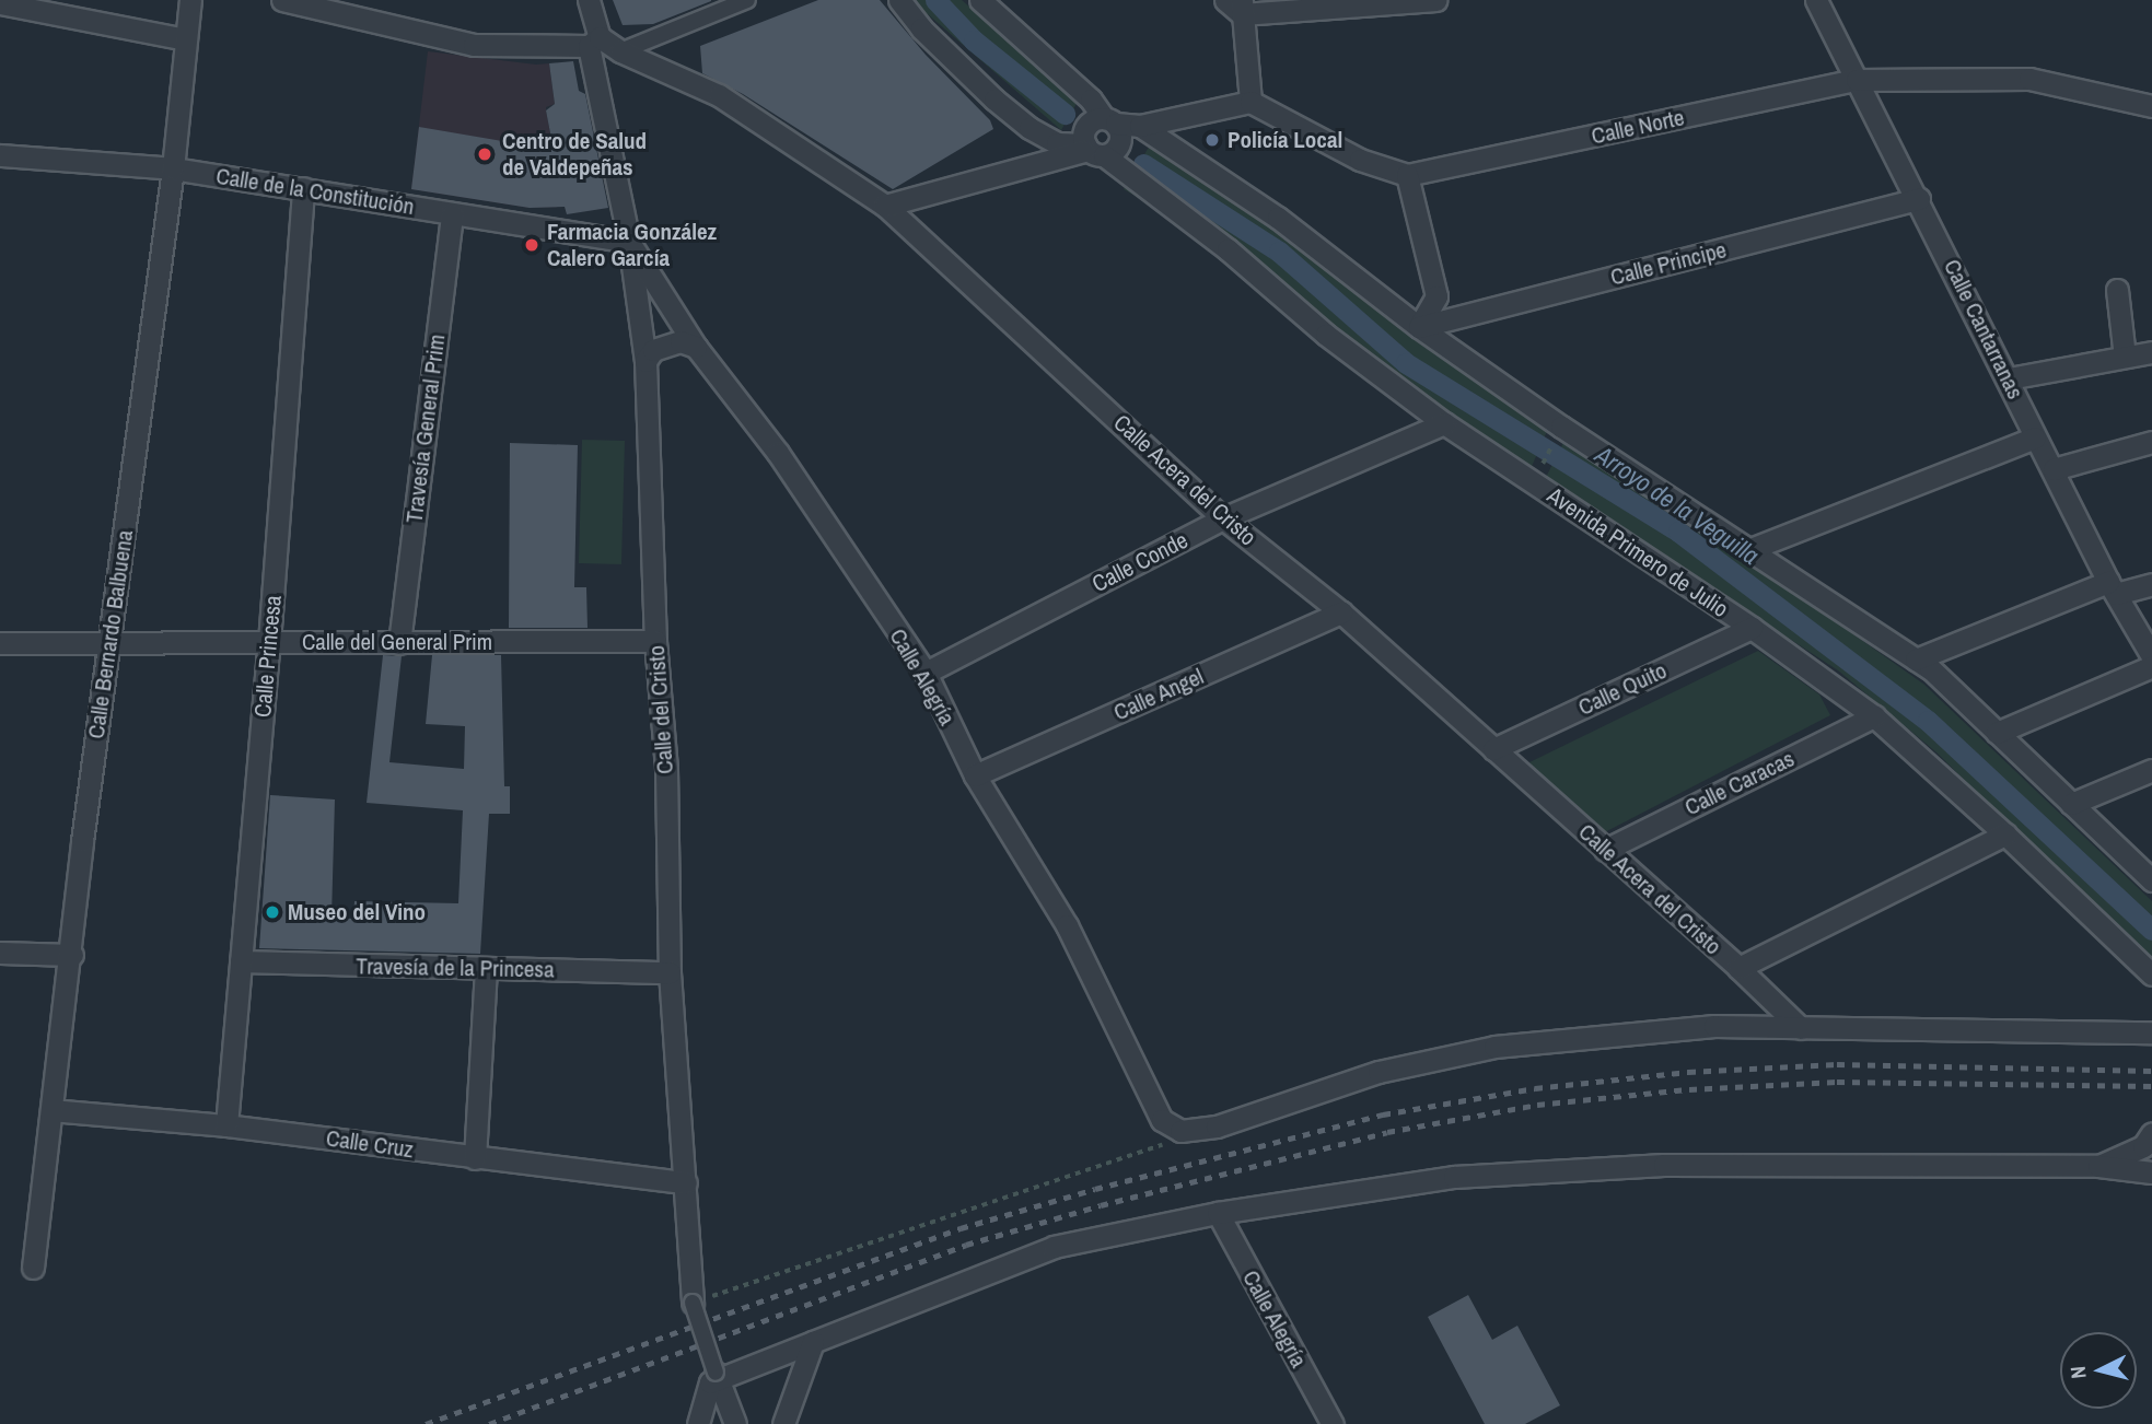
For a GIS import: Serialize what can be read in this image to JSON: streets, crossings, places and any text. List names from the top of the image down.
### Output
{
  "streets": {
    "street": [
      "Calle Norte",
      "Calle de la Constitución",
      "Calle Principe",
      "Calle Cantarranas",
      "Travesía General Prim",
      "Calle Acera del Cristo",
      "Avenida Primero de Julio",
      "Calle Conde",
      "Calle Bernardo Balbuena",
      "Calle del General Prim",
      "Calle Princesa",
      "Calle Alegría",
      "Calle Quito",
      "Calle Angel",
      "Calle del Cristo",
      "Calle Caracas",
      "Travesía de la Princesa",
      "Calle Cruz"
    ]
  },
  "crossings": [
    ["Calle Norte", "Calle Cantarranas"],
    ["Calle de la Constitución", "Travesía General Prim"],
    ["Calle de la Constitución", "Calle Bernardo Balbuena"],
    ["Calle de la Constitución", "Calle Princesa"],
    ["Calle de la Constitución", "Calle Alegría"],
    ["Calle de la Constitución", "Calle del Cristo"],
    ["Calle Principe", "Calle Cantarranas"],
    ["Travesía General Prim", "Calle del General Prim"],
    ["Calle Acera del Cristo", "Avenida Primero de Julio"],
    ["Calle Acera del Cristo", "Calle Conde"],
    ["Calle Acera del Cristo", "Calle Quito"],
    ["Calle Acera del Cristo", "Calle Angel"],
    ["Calle Acera del Cristo", "Calle del Cristo"],
    ["Calle Acera del Cristo", "Calle Caracas"],
    ["Avenida Primero de Julio", "Calle Conde"],
    ["Avenida Primero de Julio", "Calle Quito"],
    ["Avenida Primero de Julio", "Calle Caracas"],
    ["Calle Conde", "Calle Alegría"],
    ["Calle Bernardo Balbuena", "Calle del General Prim"],
    ["Calle Bernardo Balbuena", "Calle Cruz"],
    ["Calle del General Prim", "Calle Princesa"],
    ["Calle del General Prim", "Calle del Cristo"],
    ["Calle Princesa", "Travesía de la Princesa"],
    ["Calle Princesa", "Calle Cruz"],
    ["Calle Alegría", "Calle Angel"],
    ["Calle Alegría", "Calle del Cristo"],
    ["Calle del Cristo", "Travesía de la Princesa"],
    ["Calle del Cristo", "Calle Cruz"]
  ],
  "water": ["Arroyo de la Veguilla"],
  "places": [
    "Policía Local",
    "Centro de Salud de Valdepeñas",
    "Farmacia González Calero García",
    "Museo del Vino"
  ],
  "north": "left"
}
